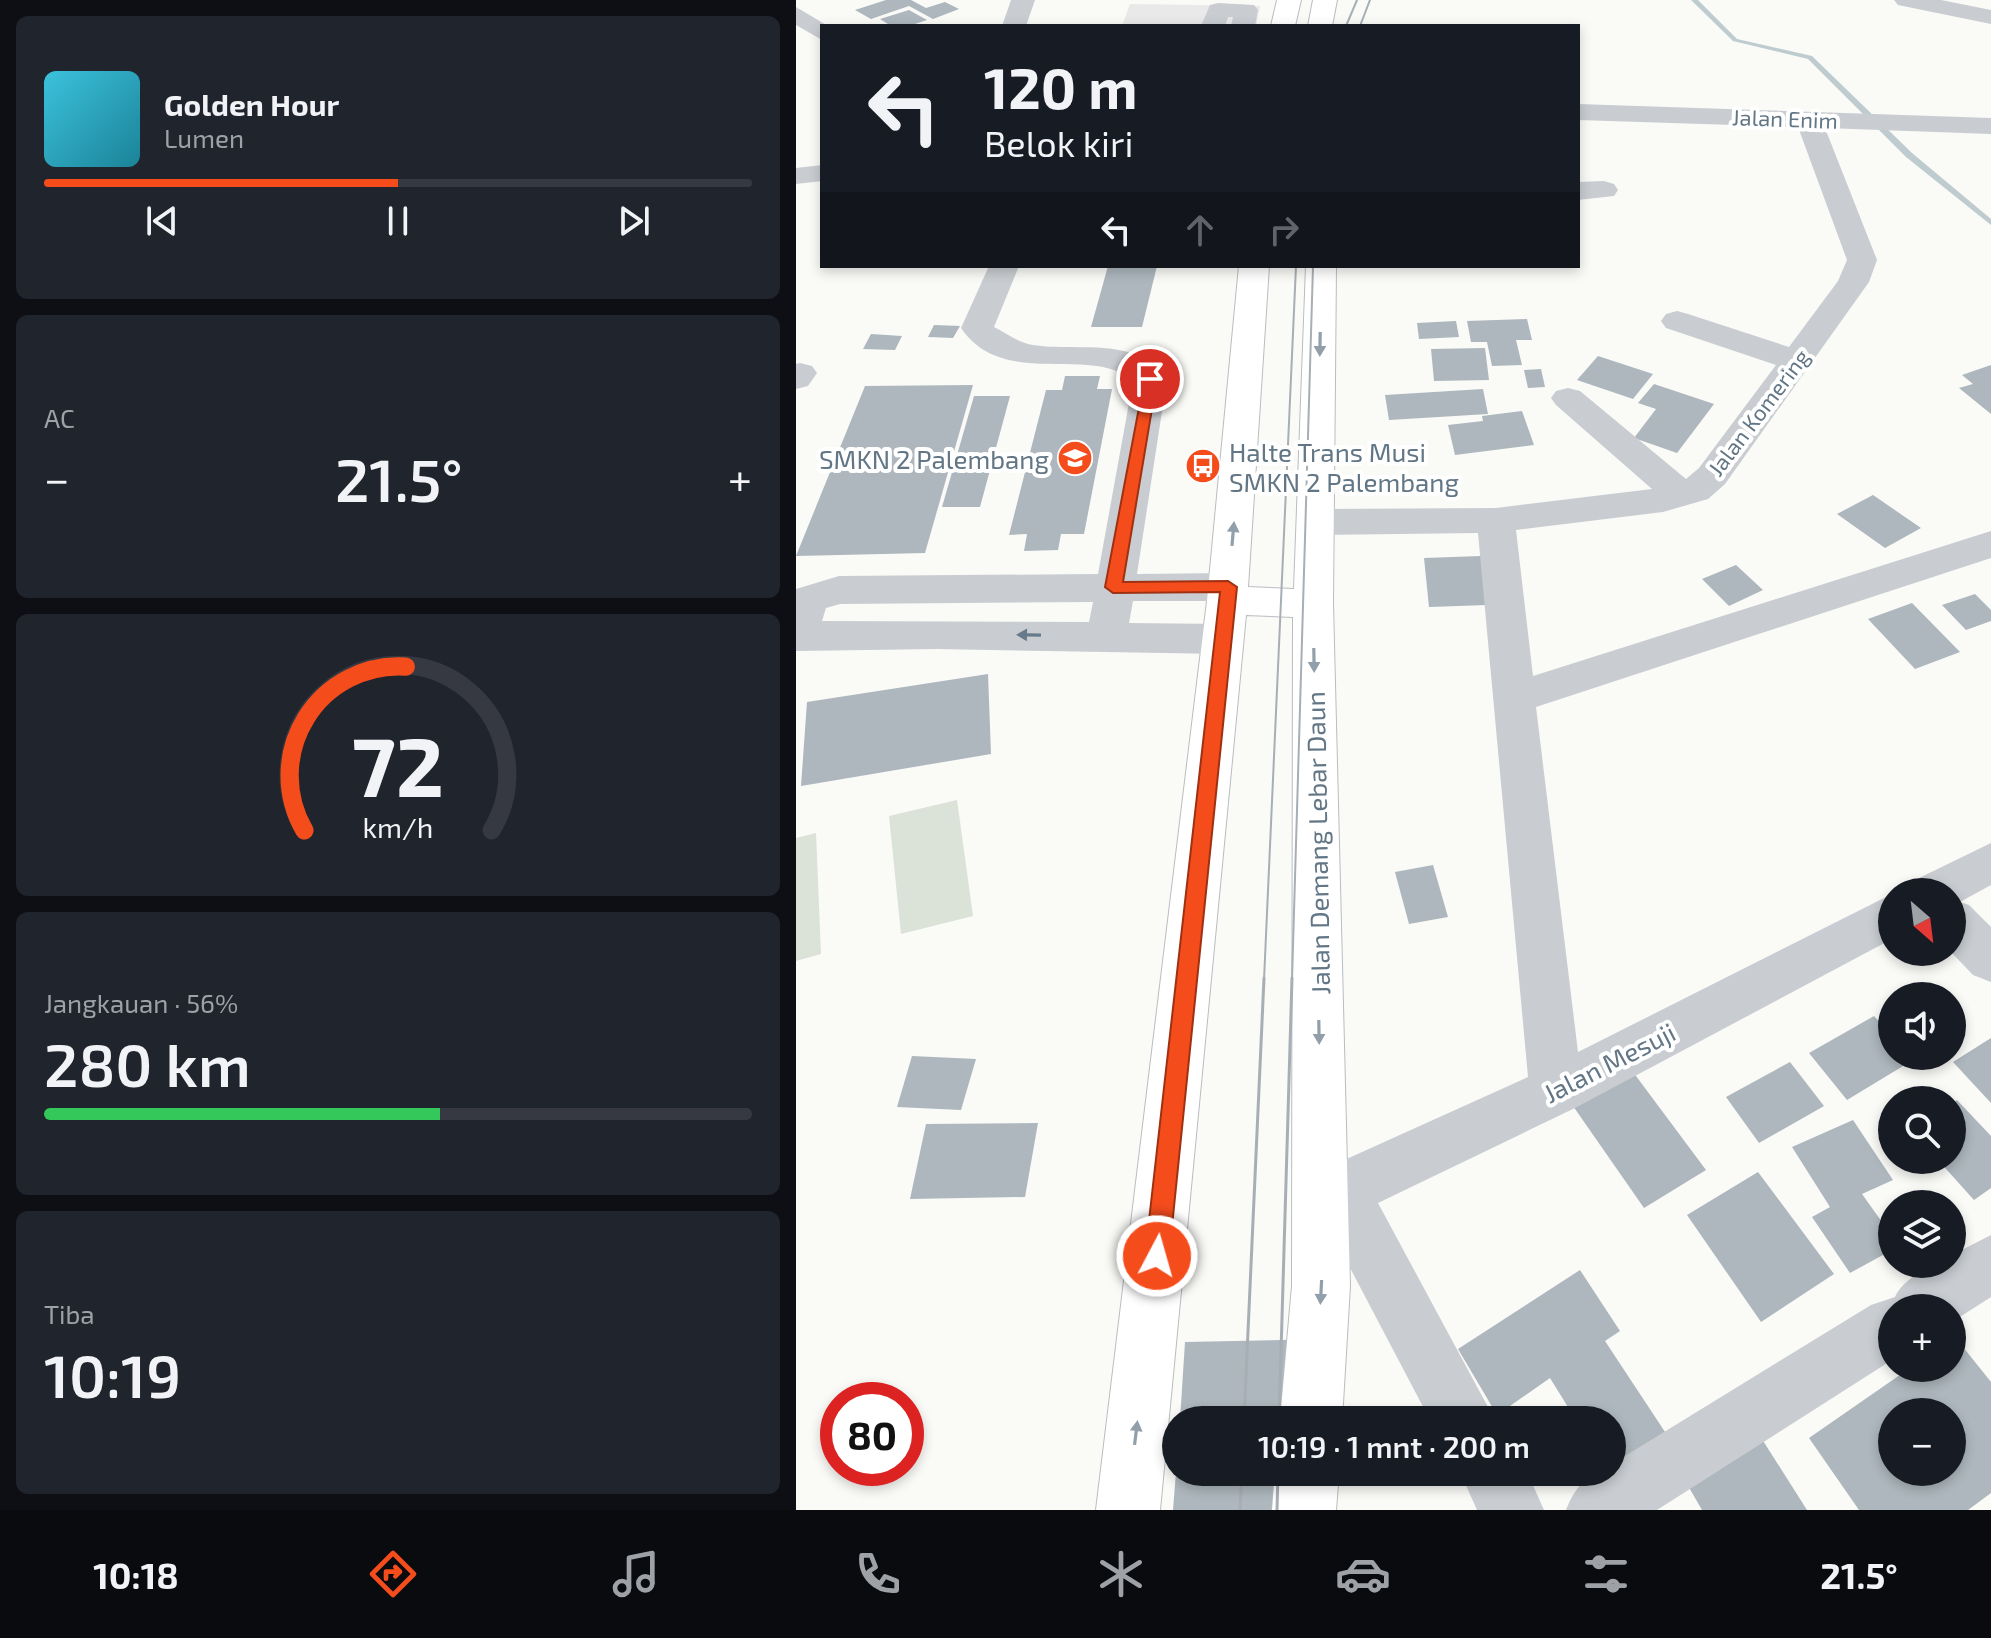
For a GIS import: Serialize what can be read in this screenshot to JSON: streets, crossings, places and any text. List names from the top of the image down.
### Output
{
  "streets": {
    "highway": ["Jalan Demang Lebar Daun"],
    "street": ["Jalan Enim", "Jalan Komering", "Jalan Mesuji"]
  },
  "crossings": [
    ["Jalan Enim", "Jalan Komering"],
    ["Jalan Komering", "Jalan Demang Lebar Daun"],
    ["Jalan Demang Lebar Daun", "Jalan Mesuji"]
  ],
  "places": {
    "school or university": ["SMKN 2 Palembang"],
    "bus stop": ["Halte Trans Musi SMKN 2 Palembang"]
  },
  "north": "bottom right",
  "page": {
    "turn": ["120 m", "Belok kiri"],
    "song": ["Golden Hour", "Lumen"],
    "tile": [
      "AC",
      ["Jangkauan · 56%", "280 km"],
      ["Tiba", "10:19"]
    ],
    "heat": ["−", "21.5°", "+"],
    "map_buttons": ["+", "−"],
    "limit": "80",
    "trip": "10:19 · 1 mnt · 200 m",
    "tabs": ["10:18", "21.5°"],
    "gauge": ["72", "km/h"]
  }
}
